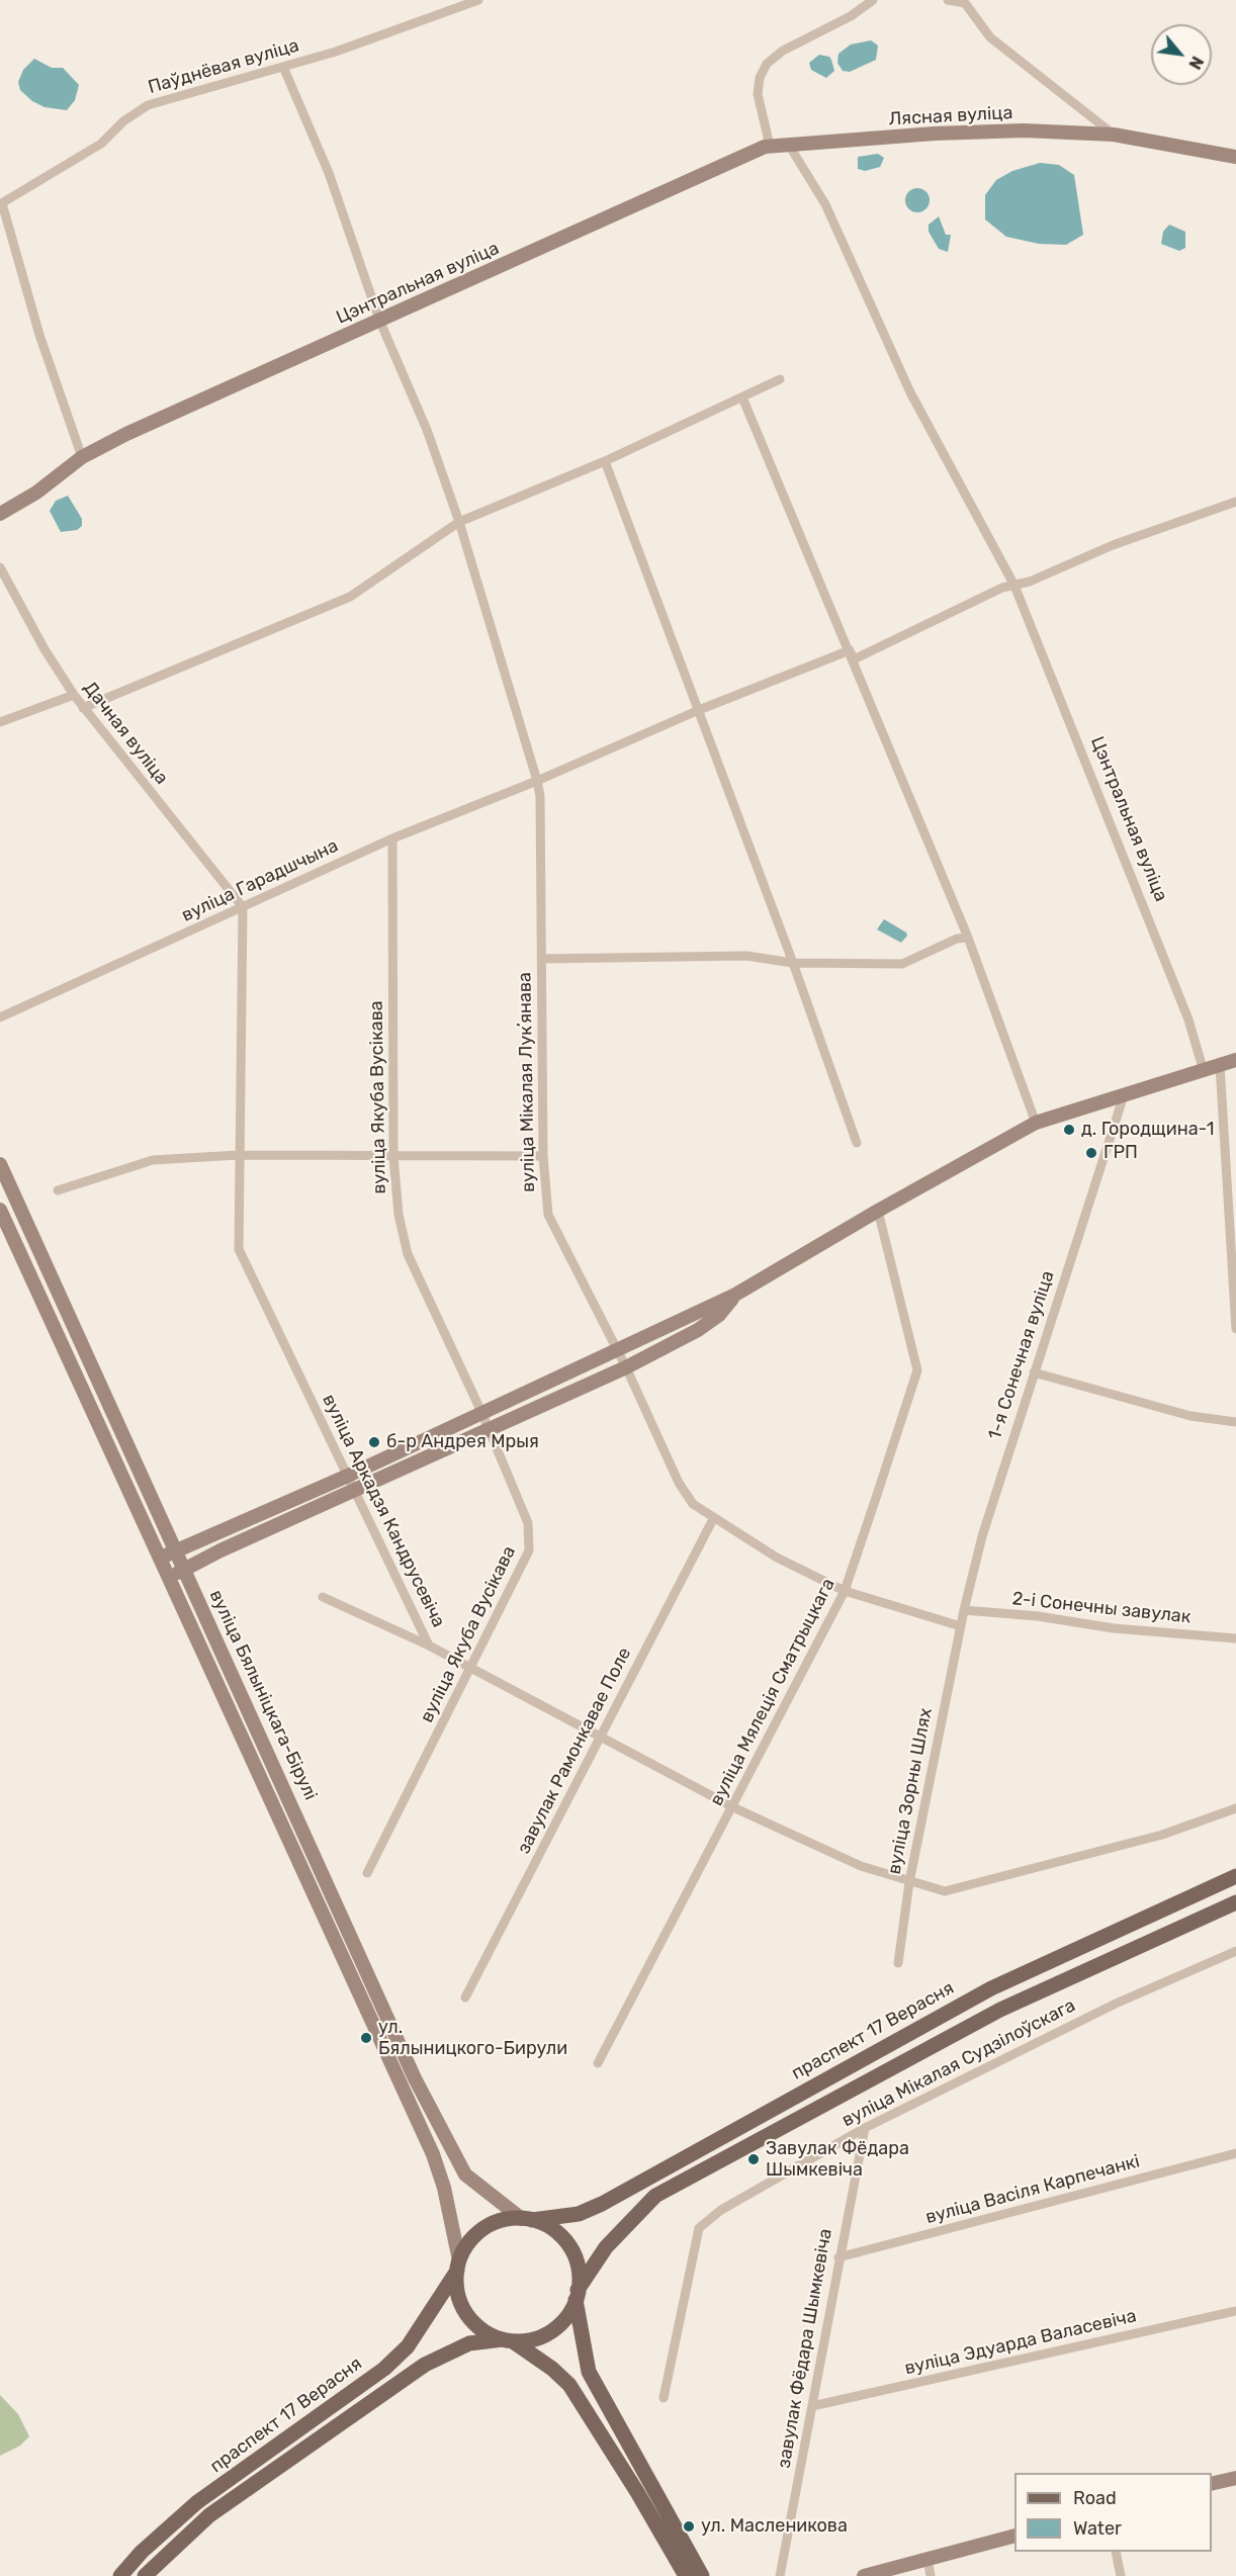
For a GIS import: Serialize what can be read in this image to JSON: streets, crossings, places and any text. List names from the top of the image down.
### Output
{
  "streets": {
    "main road": [
      "Лясная вуліца",
      "Цэнтральная вуліца",
      "вуліца Бялыніцкага-Бірулі",
      "праспект 17 Верасня"
    ],
    "street": [
      "Паўднёвая вуліца",
      "Дачная вуліца",
      "вуліца Гарадшчына",
      "вуліца Мікалая Лукʼянава",
      "вуліца Якуба Вусікава",
      "1-я Сонечная вуліца",
      "вуліца Аркадзя Кандрусевіча",
      "2-і Сонечны завулак",
      "вуліца Мялеція Сматрыцкага",
      "завулак Рамонкавае Поле",
      "вуліца Зорны Шлях",
      "вуліца Мікалая Судзілоўскага",
      "вуліца Васіля Карпечанкі",
      "вуліца Эдуарда Валасевіча",
      "завулак Фёдара Шымкевіча"
    ]
  },
  "crossings": [
    ["Паўднёвая вуліца", "вуліца Мікалая Лукʼянава"],
    ["Лясная вуліца", "Цэнтральная вуліца"],
    ["Цэнтральная вуліца", "вуліца Мікалая Лукʼянава"],
    ["Дачная вуліца", "вуліца Гарадшчына"],
    ["Дачная вуліца", "вуліца Аркадзя Кандрусевіча"],
    ["вуліца Гарадшчына", "вуліца Мікалая Лукʼянава"],
    ["вуліца Гарадшчына", "вуліца Якуба Вусікава"],
    ["вуліца Гарадшчына", "вуліца Аркадзя Кандрусевіча"],
    ["вуліца Мікалая Лукʼянава", "1-я Сонечная вуліца"],
    ["вуліца Мікалая Лукʼянава", "вуліца Мялеція Сматрыцкага"],
    ["вуліца Мікалая Лукʼянава", "завулак Рамонкавае Поле"],
    ["вуліца Мікалая Лукʼянава", "вуліца Зорны Шлях"],
    ["вуліца Якуба Вусікава", "вуліца Аркадзя Кандрусевіча"],
    ["1-я Сонечная вуліца", "2-і Сонечны завулак"],
    ["1-я Сонечная вуліца", "вуліца Зорны Шлях"],
    ["вуліца Аркадзя Кандрусевіча", "вуліца Мялеція Сматрыцкага"],
    ["вуліца Аркадзя Кандрусевіча", "завулак Рамонкавае Поле"],
    ["вуліца Аркадзя Кандрусевіча", "вуліца Зорны Шлях"],
    ["вуліца Бялыніцкага-Бірулі", "праспект 17 Верасня"],
    ["вуліца Мікалая Судзілоўскага", "завулак Фёдара Шымкевіча"],
    ["вуліца Васіля Карпечанкі", "завулак Фёдара Шымкевіча"],
    ["вуліца Эдуарда Валасевіча", "завулак Фёдара Шымкевіча"]
  ],
  "places": [
    "д. Городщина-1",
    "ГРП",
    "б-р Андрея Мрыя",
    "ул. Бялыницкого-Бирули",
    "Завулак Фёдара Шымкевіча",
    "ул. Масленикова"
  ],
  "legend": ["Road", "Water"],
  "north": "bottom right"
}
